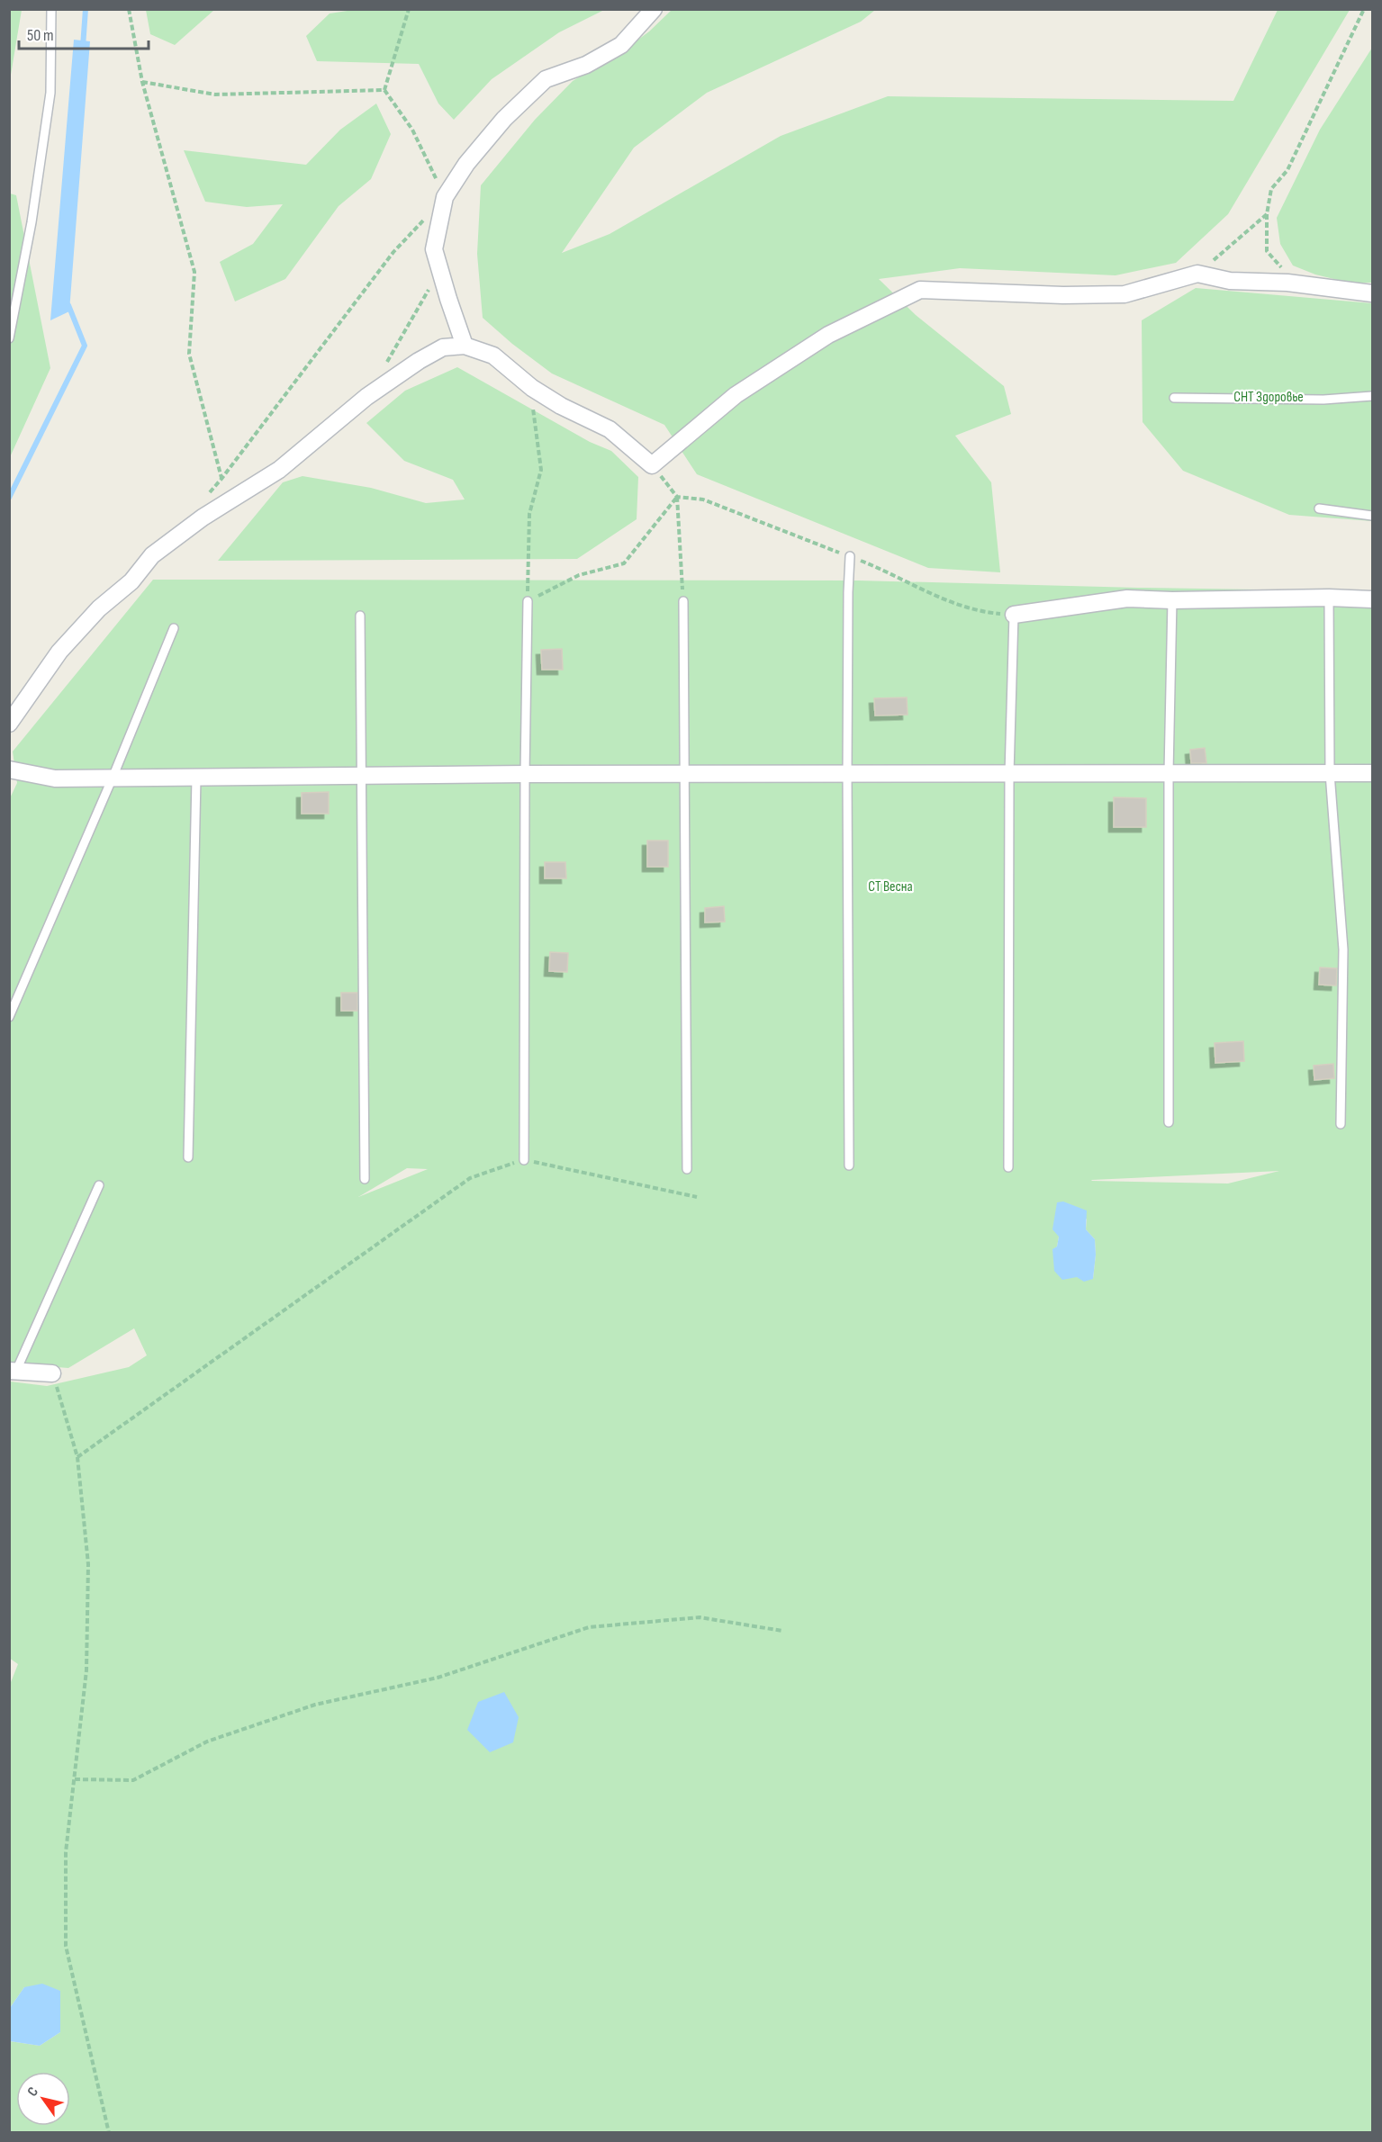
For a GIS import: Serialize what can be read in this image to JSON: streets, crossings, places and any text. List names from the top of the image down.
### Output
{
  "parks": ["СНТ Здоровье", "СТ Весна"],
  "scale_bar": "50 m",
  "north": "top left"
}
